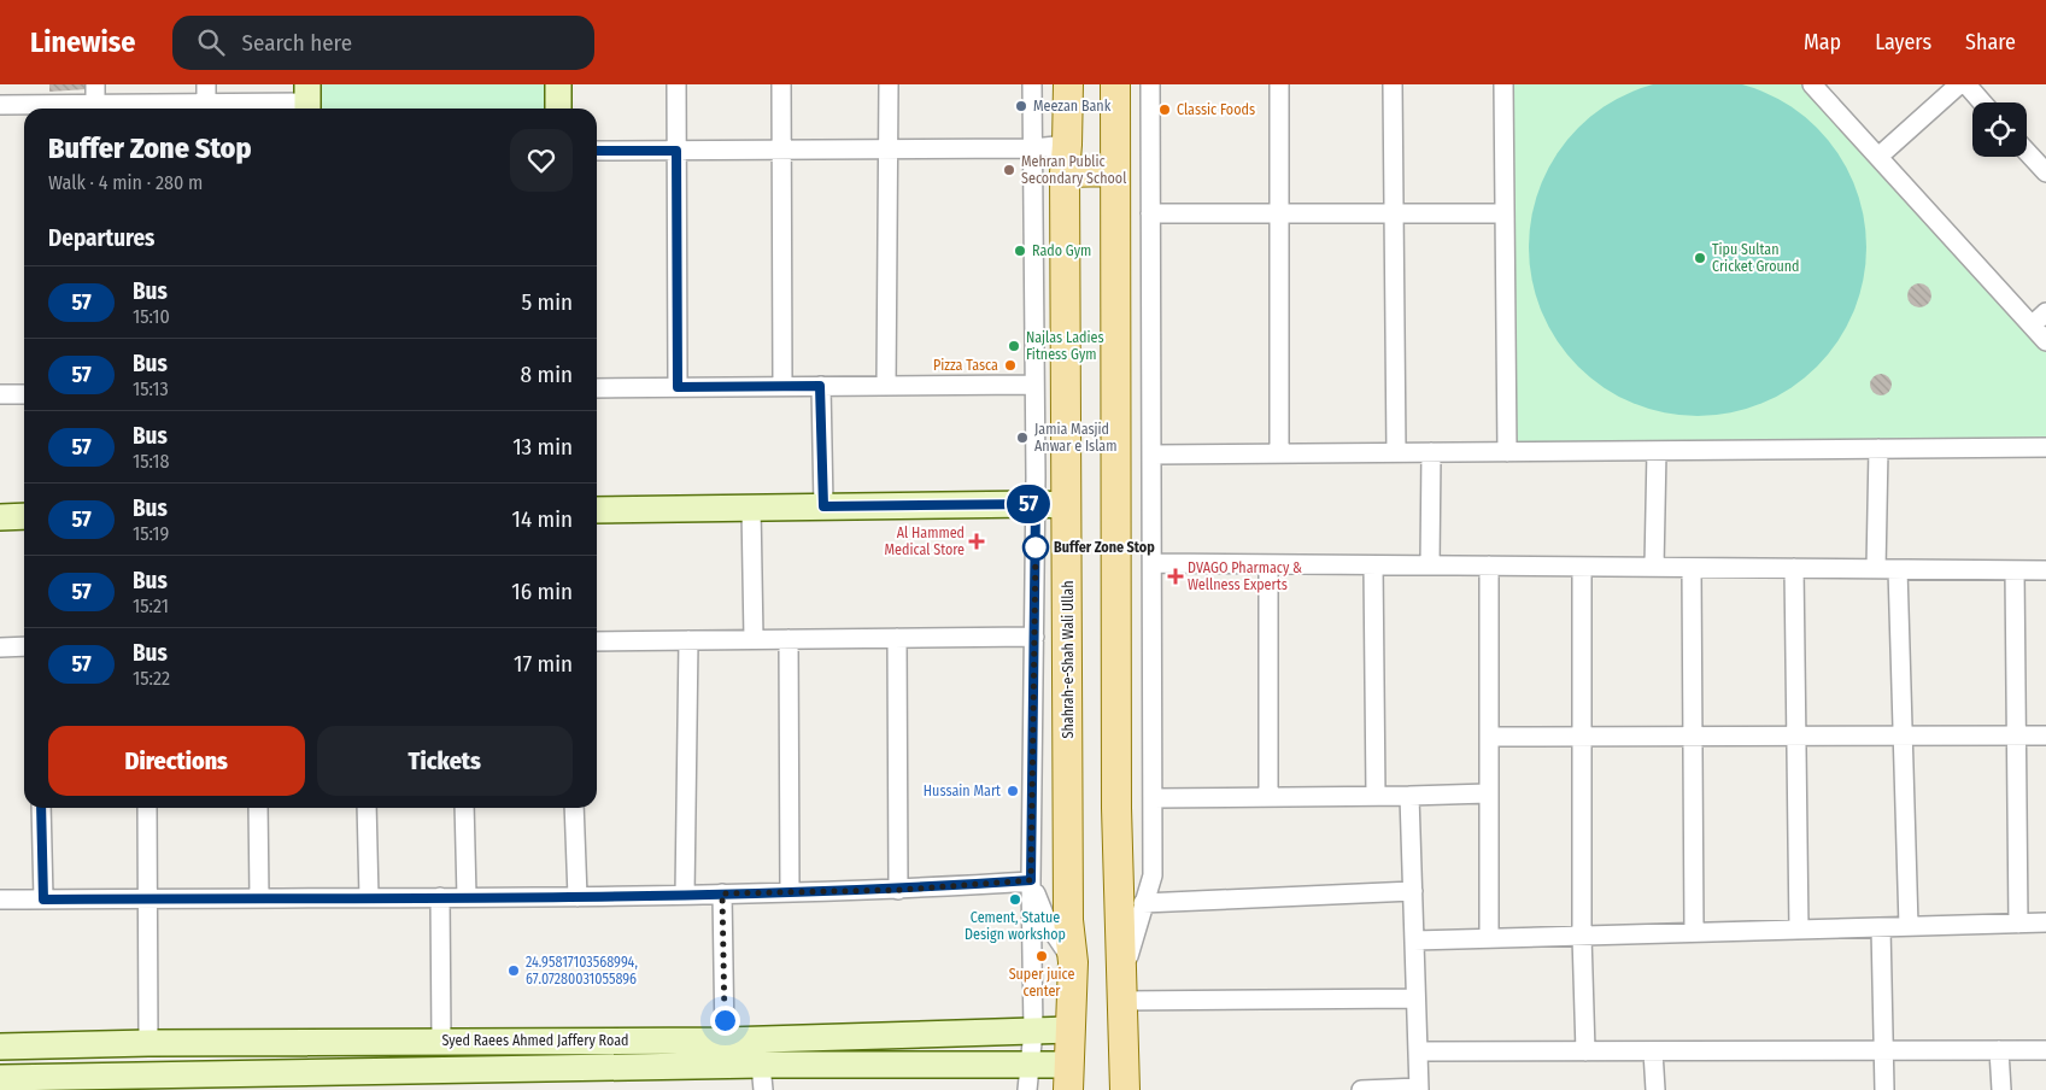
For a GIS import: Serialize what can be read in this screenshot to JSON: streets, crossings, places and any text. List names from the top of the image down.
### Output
{
  "streets": {
    "main road": ["Shahrah-e-Shah Wali Ullah", "Syed Raees Ahmed Jaffery Road"]
  },
  "crossings": [
    ["Shahrah-e-Shah Wali Ullah", "Syed Raees Ahmed Jaffery Road"]
  ],
  "places": {
    "other": [
      "Meezan Bank",
      "Classic Foods",
      "Mehran Public Secondary School",
      "Rado Gym",
      "Tipu Sultan Cricket Ground",
      "Najlas Ladies Fitness Gym",
      "Pizza Tasca",
      "Jamia Masjid Anwar e Islam",
      "Buffer Zone Stop",
      "Hussain Mart",
      "Cement, Statue Design workshop",
      "Super juice center",
      "24.95817103568994, 67.07280031055896"
    ],
    "health": ["Al Hammed Medical Store", "DVAGO Pharmacy & Wellness Experts"]
  },
  "lines": ["bus line 57"],
  "page": {
    "header": "Linewise",
    "search": "Search here",
    "nav": ["Map", "Layers", "Share"],
    "on_map": "57",
    "heading": [
      ["Buffer Zone Stop", "Walk · 4 min · 280 m"],
      "Departures"
    ],
    "list": [
      {
        "mark": "57",
        "name": "Bus",
        "note": "15:10",
        "value": "5 min"
      },
      {
        "mark": "57",
        "name": "Bus",
        "note": "15:13",
        "value": "8 min"
      },
      {
        "mark": "57",
        "name": "Bus",
        "note": "15:18",
        "value": "13 min"
      },
      {
        "mark": "57",
        "name": "Bus",
        "note": "15:19",
        "value": "14 min"
      },
      {
        "mark": "57",
        "name": "Bus",
        "note": "15:21",
        "value": "16 min"
      },
      {
        "mark": "57",
        "name": "Bus",
        "note": "15:22",
        "value": "17 min"
      }
    ],
    "buttons": ["Directions", "Tickets"]
  }
}
